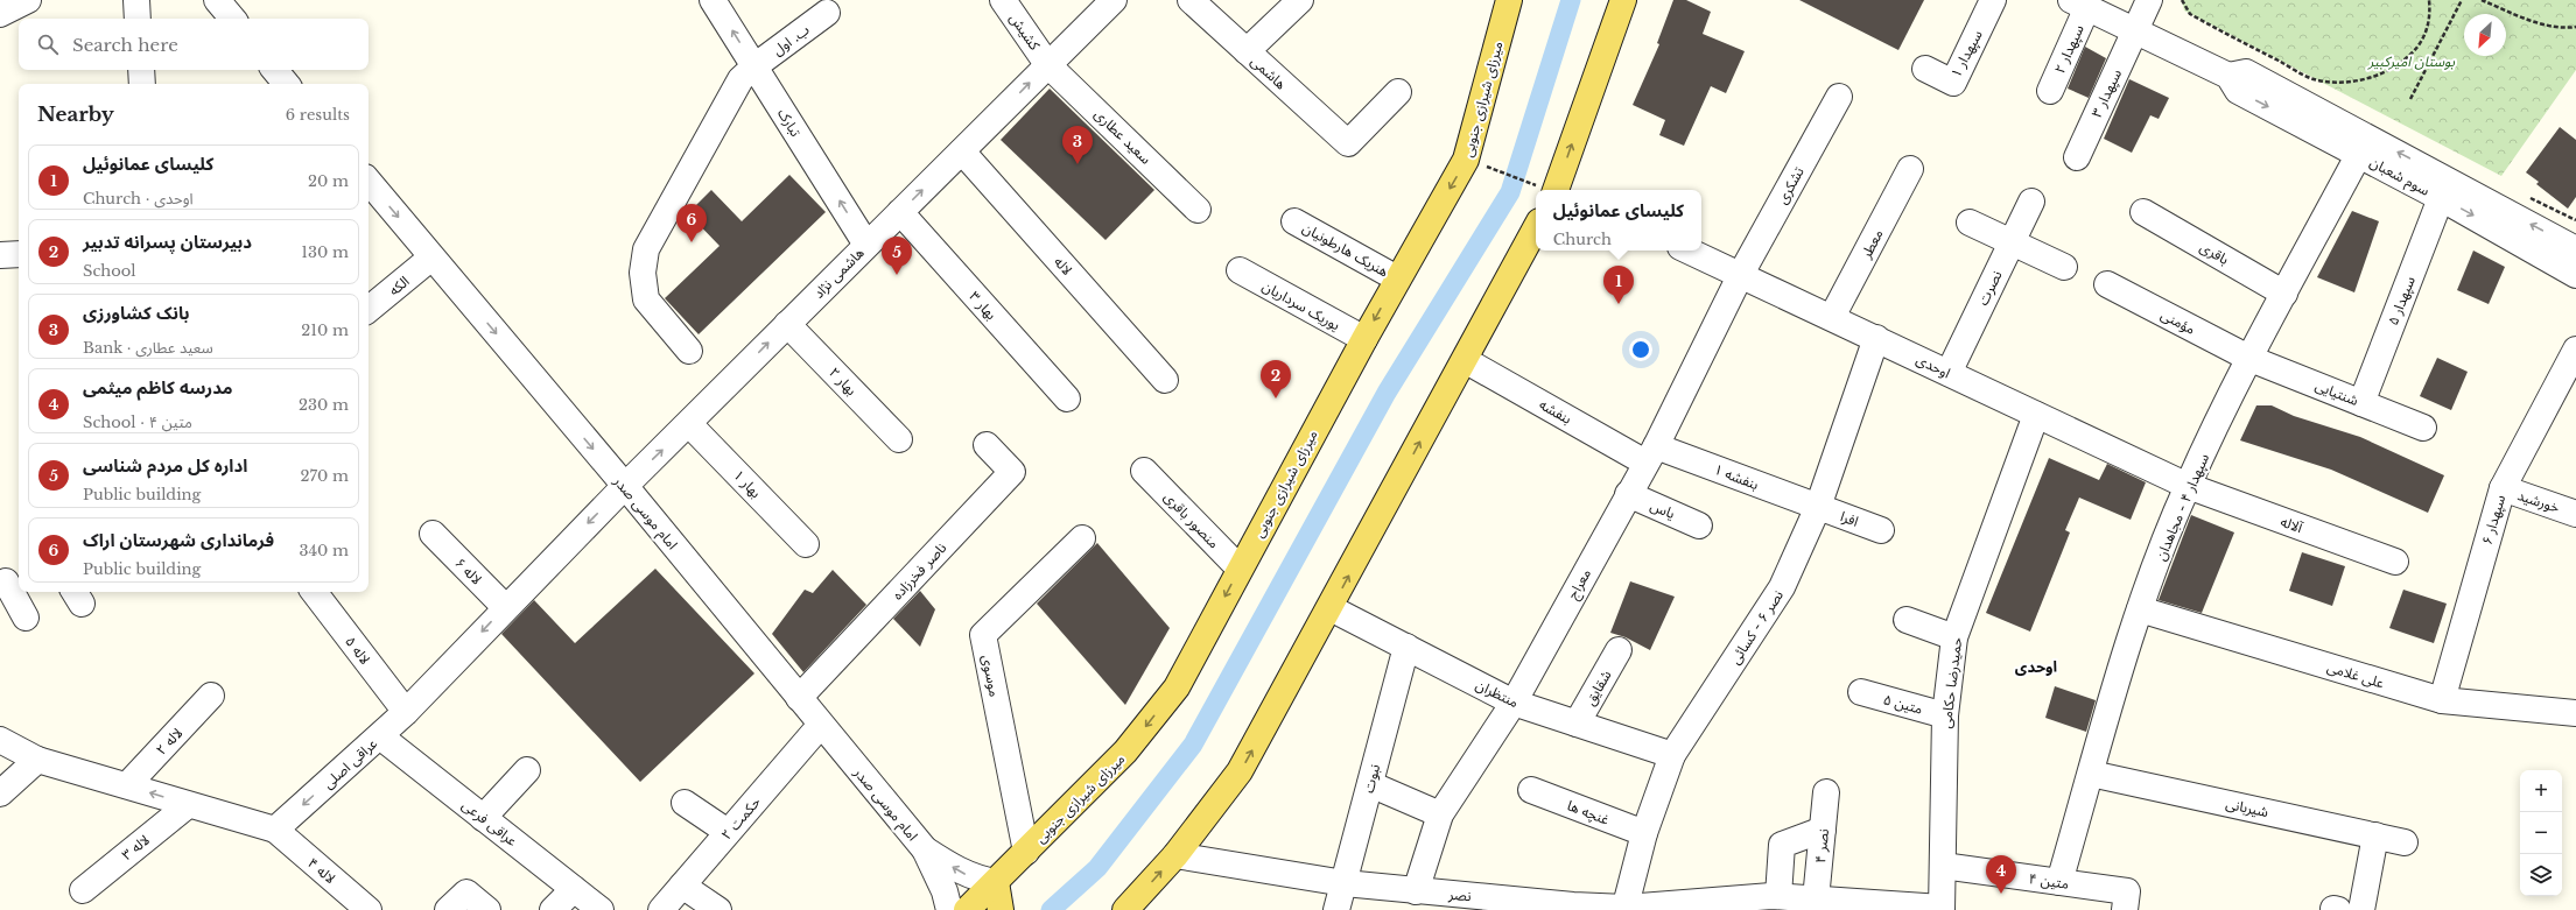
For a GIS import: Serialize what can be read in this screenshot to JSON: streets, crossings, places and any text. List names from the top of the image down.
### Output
{
  "streets": {
    "main road": ["میرزای شیرازی جنوبی"],
    "street": [
      "کشیش",
      "ب. اول",
      "سپهدار ۲",
      "سپهدار ۱",
      "هاشمی",
      "سپهدار ۳",
      "تبارک",
      "سعید عطاری",
      "سوم شعبان",
      "تشکری",
      "معطر",
      "هنریک هارطونیان",
      "باقری",
      "لاله",
      "هاشمی نژاد",
      "الکه",
      "نصرت",
      "سپهدار ۵",
      "بهار ۳",
      "یوریک سرداریان",
      "مؤمنی",
      "اوحدی",
      "بهار ۲",
      "شنتیایی",
      "بنفشه",
      "بنفشه ۱",
      "بهار ۱",
      "خورشید",
      "سپهدار ۴ - مجاهدان",
      "یاس",
      "امام موسی صدر",
      "افرا",
      "منصور باقری",
      "سپهدار ۶",
      "آلاله",
      "لاله ۶",
      "ناصر فخرزاده",
      "معراج",
      "نصر ۶ - کسائی",
      "لاله ۵",
      "علی غلامی",
      "موسوی",
      "حمیدرضا حکامی",
      "شقایق",
      "منتظران",
      "متین ۵",
      "لاله ۲",
      "عراقی اصلی",
      "نبوت",
      "شیربانی",
      "غنچه ها",
      "حکمت ۲",
      "عراقی فرعی",
      "نصر ۴",
      "لاله ۳",
      "لاله ۴",
      "متین ۴",
      "نصر"
    ]
  },
  "crossings": [
    ["کشیش", "سعید عطاری"],
    ["کشیش", "هاشمی نژاد"],
    ["ب. اول", "تبارک"],
    ["سپهدار ۲", "سوم شعبان"],
    ["سپهدار ۳", "سوم شعبان"],
    ["میرزای شیرازی جنوبی", "هنریک هارطونیان"],
    ["میرزای شیرازی جنوبی", "یوریک سرداریان"],
    ["میرزای شیرازی جنوبی", "امام موسی صدر"],
    ["میرزای شیرازی جنوبی", "منصور باقری"],
    ["میرزای شیرازی جنوبی", "موسوی"],
    ["تبارک", "هاشمی نژاد"],
    ["سعید عطاری", "هاشمی نژاد"],
    ["سوم شعبان", "سپهدار ۵"],
    ["سوم شعبان", "سپهدار ۴ - مجاهدان"],
    ["تشکری", "اوحدی"],
    ["تشکری", "معراج"],
    ["معطر", "اوحدی"],
    ["باقری", "سپهدار ۴ - مجاهدان"],
    ["لاله", "هاشمی نژاد"],
    ["هاشمی نژاد", "بهار ۳"],
    ["هاشمی نژاد", "بهار ۲"],
    ["هاشمی نژاد", "بهار ۱"],
    ["هاشمی نژاد", "امام موسی صدر"],
    ["هاشمی نژاد", "عراقی اصلی"],
    ["الکه", "امام موسی صدر"],
    ["نصرت", "اوحدی"],
    ["سپهدار ۵", "شنتیایی"],
    ["مؤمنی", "شنتیایی"],
    ["مؤمنی", "سپهدار ۴ - مجاهدان"],
    ["اوحدی", "سپهدار ۴ - مجاهدان"],
    ["اوحدی", "آلاله"],
    ["اوحدی", "معراج"],
    ["اوحدی", "نصر ۶ - کسائی"],
    ["اوحدی", "حمیدرضا حکامی"],
    ["شنتیایی", "سپهدار ۴ - مجاهدان"],
    ["بنفشه", "بنفشه ۱"],
    ["بنفشه", "معراج"],
    ["بنفشه ۱", "افرا"],
    ["بنفشه ۱", "معراج"],
    ["بنفشه ۱", "نصر ۶ - کسائی"],
    ["خورشید", "سپهدار ۶"],
    ["سپهدار ۴ - مجاهدان", "آلاله"],
    ["سپهدار ۴ - مجاهدان", "علی غلامی"],
    ["سپهدار ۴ - مجاهدان", "شیربانی"],
    ["سپهدار ۴ - مجاهدان", "متین ۴"],
    ["یاس", "معراج"],
    ["امام موسی صدر", "ناصر فخرزاده"],
    ["امام موسی صدر", "عراقی اصلی"],
    ["امام موسی صدر", "حکمت ۲"],
    ["افرا", "نصر ۶ - کسائی"],
    ["سپهدار ۶", "علی غلامی"],
    ["لاله ۶", "عراقی اصلی"],
    ["معراج", "منتظران"],
    ["معراج", "نصر"],
    ["نصر ۶ - کسائی", "منتظران"],
    ["نصر ۶ - کسائی", "غنچه ها"],
    ["نصر ۶ - کسائی", "نصر"],
    ["لاله ۵", "عراقی اصلی"],
    ["حمیدرضا حکامی", "متین ۵"],
    ["حمیدرضا حکامی", "متین ۴"],
    ["حمیدرضا حکامی", "نصر"],
    ["شقایق", "منتظران"],
    ["منتظران", "نبوت"],
    ["عراقی اصلی", "عراقی فرعی"],
    ["عراقی اصلی", "لاله ۴"],
    ["نبوت", "نصر"],
    ["نصر ۴", "نصر"]
  ],
  "one_way": ["تبارک", "هاشمی نژاد", "عراقی اصلی"],
  "districts": ["اوحدی"],
  "parks": ["بوستان امیرکبیر"],
  "north": "bottom left",
  "page": {
    "search": "Search here",
    "heading": ["Nearby", "6 results"],
    "pins": [
      "3",
      "6",
      "5",
      "1",
      "2",
      "4"
    ],
    "list": [
      {
        "mark": "1",
        "name": "کلیسای عمانوئیل",
        "note": "Church · اوحدی",
        "value": "20 m"
      },
      {
        "mark": "2",
        "name": "دبیرستان پسرانه تدبیر",
        "note": "School",
        "value": "130 m"
      },
      {
        "mark": "3",
        "name": "بانک کشاورزی",
        "note": "Bank · سعید عطاری",
        "value": "210 m"
      },
      {
        "mark": "4",
        "name": "مدرسه كاظم ميثمى",
        "note": "School · متین ۴",
        "value": "230 m"
      },
      {
        "mark": "5",
        "name": "اداره کل مردم شناسی",
        "note": "Public building",
        "value": "270 m"
      },
      {
        "mark": "6",
        "name": "فرمانداری شهرستان اراک",
        "note": "Public building",
        "value": "340 m"
      }
    ],
    "popup": ["کلیسای عمانوئیل", "Church"],
    "map_buttons": ["+", "−"]
  }
}
